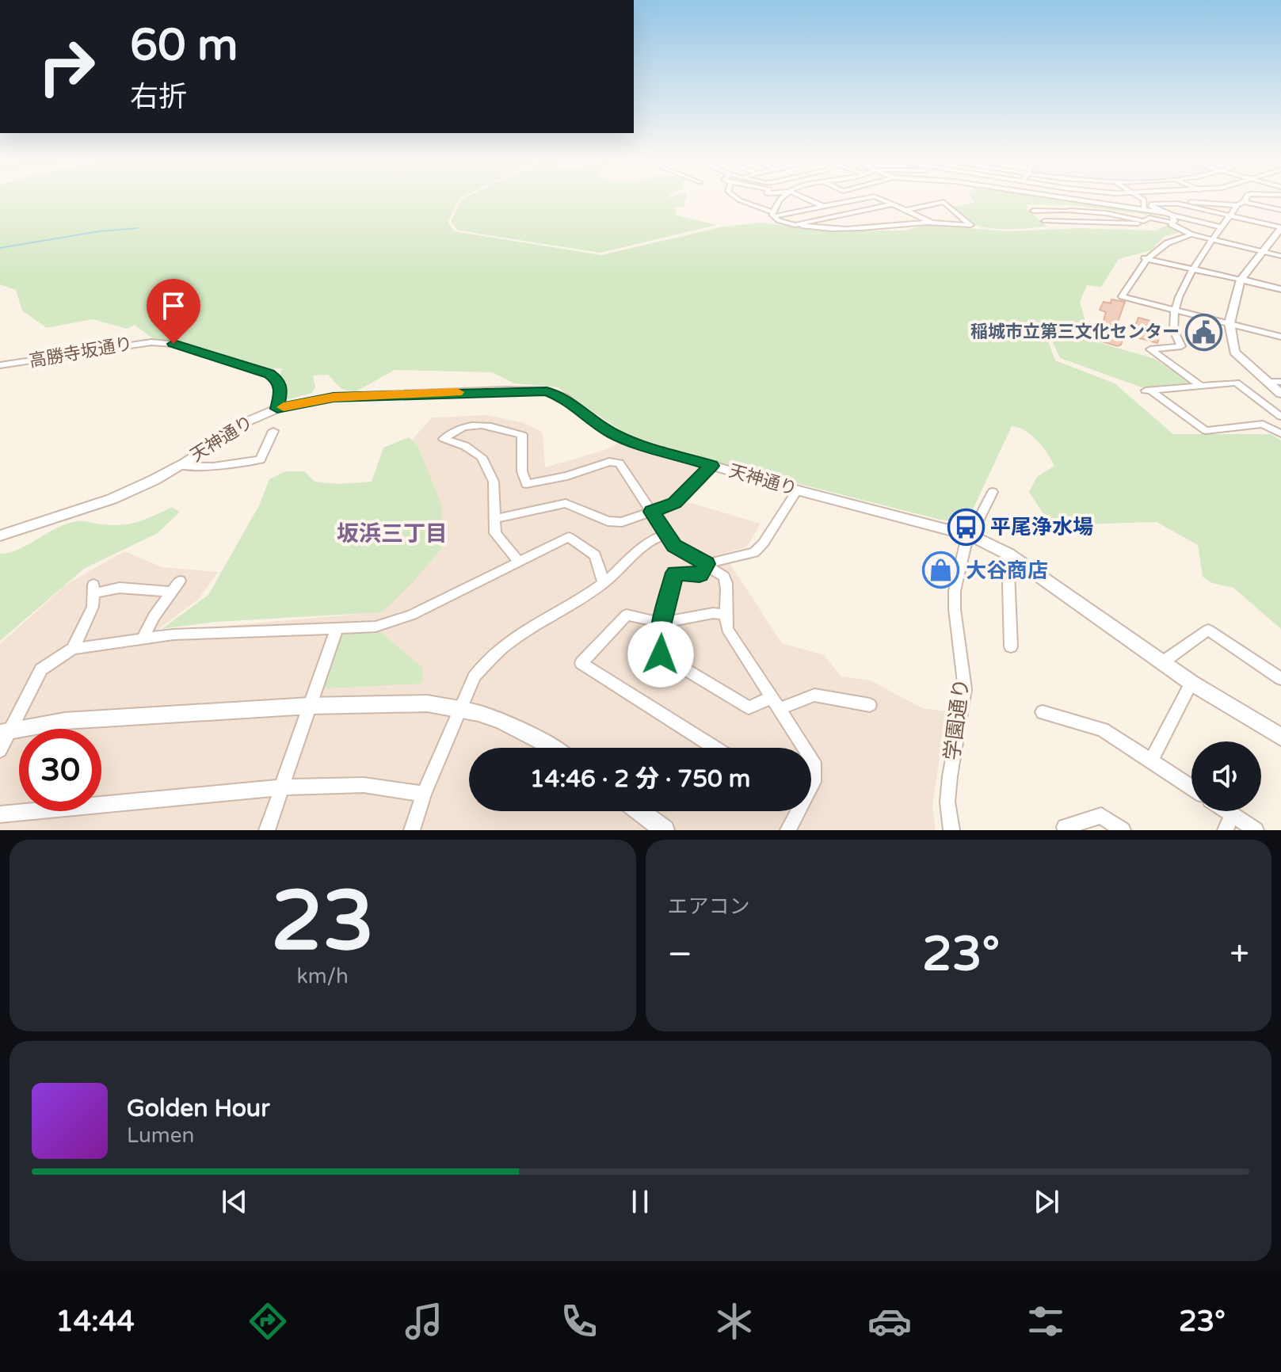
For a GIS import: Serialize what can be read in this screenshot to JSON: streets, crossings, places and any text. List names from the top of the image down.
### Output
{
  "streets": {
    "street": ["高勝寺坂通り", "天神通り", "学園通り"]
  },
  "crossings": [
    ["高勝寺坂通り", "天神通り"],
    ["天神通り", "学園通り"]
  ],
  "districts": ["坂浜三丁目"],
  "places": {
    "public building": ["稲城市立第三文化センター"],
    "bus stop": ["平尾浄水場"],
    "shop": ["大谷商店"]
  },
  "page": {
    "turn": ["60 m", "右折"],
    "limit": "30",
    "trip": "14:46 · 2 分 · 750 m",
    "tile": [
      ["23", "km/h"],
      "エアコン"
    ],
    "heat": ["−", "23°", "+"],
    "song": ["Golden Hour", "Lumen"],
    "tabs": ["14:44", "23°"]
  }
}
